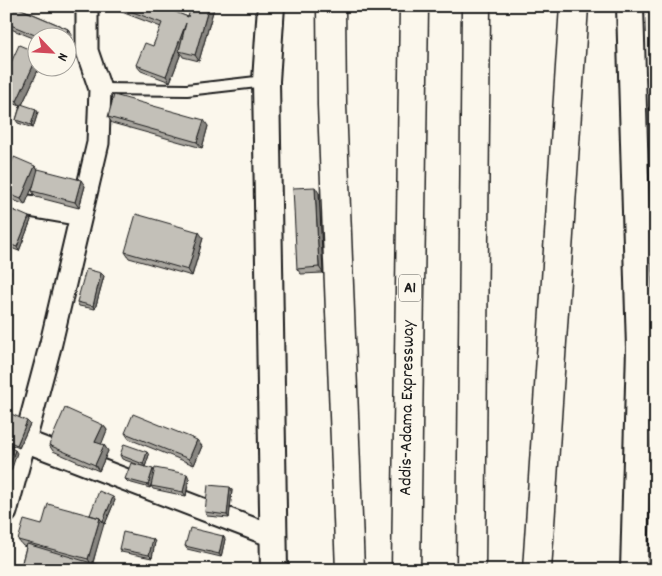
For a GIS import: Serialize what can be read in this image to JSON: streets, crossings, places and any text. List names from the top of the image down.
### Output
{
  "streets": {
    "highway": ["A1", "Addis-Adama Expressway"]
  },
  "north": "bottom right"
}
